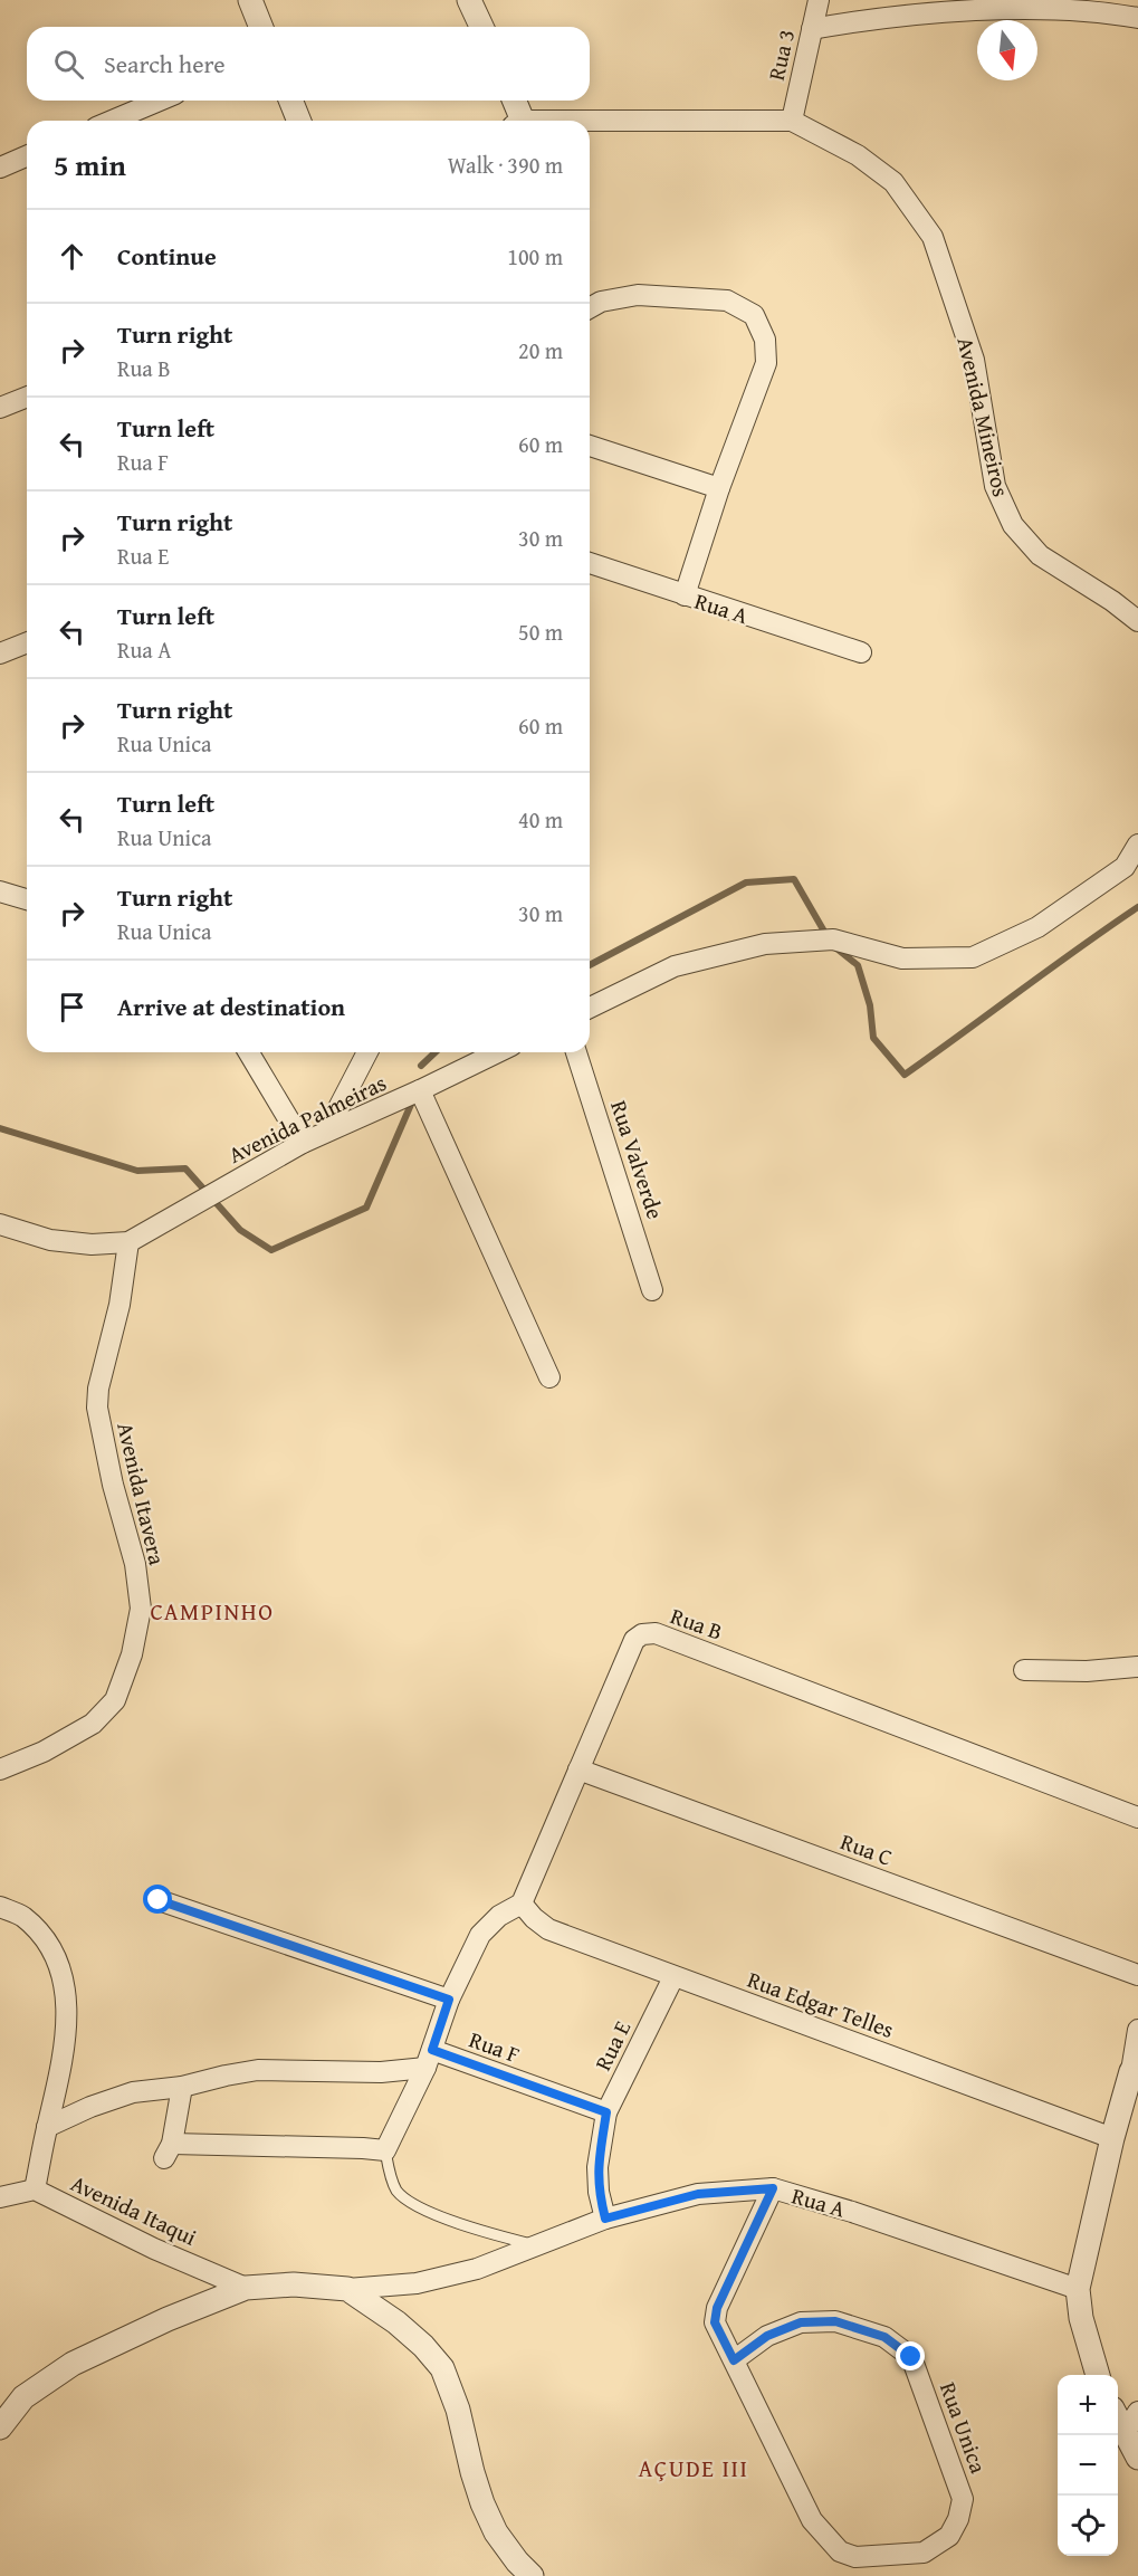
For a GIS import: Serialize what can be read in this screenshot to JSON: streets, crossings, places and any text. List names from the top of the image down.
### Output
{
  "streets": {
    "street": [
      "Rua 3",
      "Avenida Mineiros",
      "Rua A",
      "Avenida Palmeiras",
      "Rua Valverde",
      "Avenida Itavera",
      "Rua B",
      "Rua C",
      "Rua Edgar Telles",
      "Rua E",
      "Rua F",
      "Avenida Itaqui",
      "Rua Unica"
    ]
  },
  "crossings": [
    ["Rua 3", "Avenida Mineiros"],
    ["Rua A", "Rua E"],
    ["Rua A", "Rua Unica"],
    ["Avenida Palmeiras", "Avenida Itavera"],
    ["Rua B", "Rua C"],
    ["Rua B", "Rua Edgar Telles"],
    ["Rua Edgar Telles", "Rua E"],
    ["Rua E", "Rua F"]
  ],
  "districts": ["CAMPINHO", "AÇUDE III"],
  "north": "bottom",
  "page": {
    "search": "Search here",
    "heading": ["5 min", "Walk · 390 m"],
    "list": [
      ["Continue", "100 m"],
      ["Turn right", "Rua B", "20 m"],
      ["Turn left", "Rua F", "60 m"],
      ["Turn right", "Rua E", "30 m"],
      ["Turn left", "Rua A", "50 m"],
      ["Turn right", "Rua Unica", "60 m"],
      ["Turn left", "Rua Unica", "40 m"],
      ["Turn right", "Rua Unica", "30 m"],
      "Arrive at destination"
    ],
    "map_buttons": ["+", "−"]
  }
}
